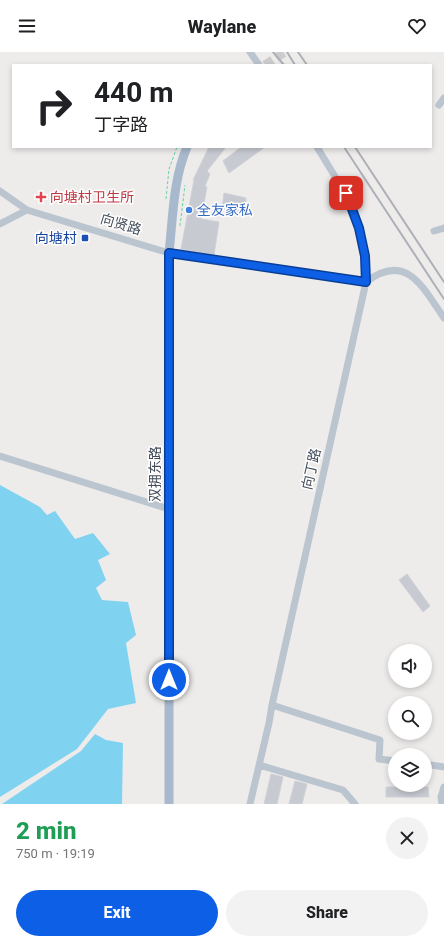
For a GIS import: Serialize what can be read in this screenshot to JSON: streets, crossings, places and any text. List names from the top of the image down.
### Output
{
  "streets": {
    "main road": ["双拥东路"],
    "street": ["向贤路", "向丁路"]
  },
  "crossings": [
    ["向贤路", "向丁路"],
    ["向贤路", "双拥东路"]
  ],
  "places": {
    "health": ["向塘村卫生所"],
    "other": ["全友家私"],
    "transit": ["向塘村"]
  },
  "page": {
    "header": "Waylane",
    "turn": ["440 m", "丁字路"],
    "heading": ["2 min", "750 m · 19:19"],
    "buttons": ["Exit", "Share"]
  }
}
